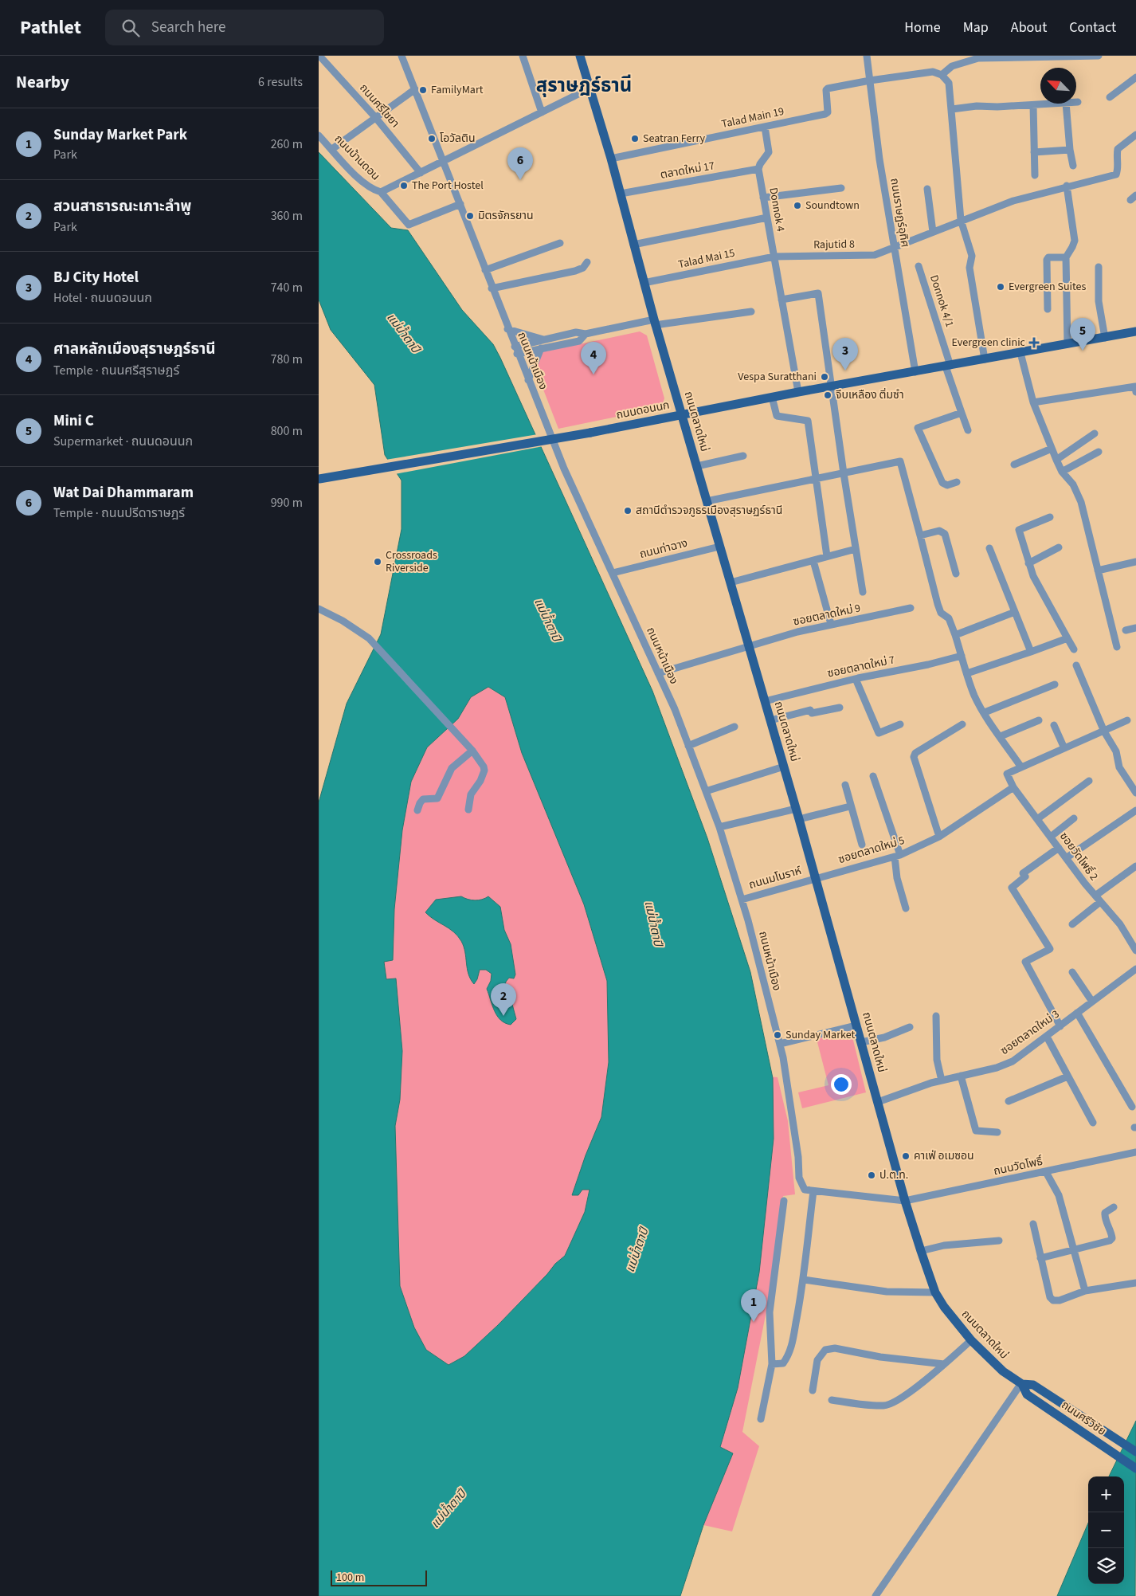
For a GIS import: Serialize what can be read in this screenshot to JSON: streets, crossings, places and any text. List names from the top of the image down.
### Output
{
  "streets": {
    "main road": ["ถนนดอนนก", "ถนนตลาดใหม่", "ถนนศรีวิชัย"],
    "street": [
      "ถนนศรีไชยา",
      "Talad Main 19",
      "ถนนบ้านดอน",
      "ตลาดใหม่ 17",
      "Donnok 4",
      "ถนนราษฏร์อุทิศ",
      "Rajutid 8",
      "Talad Mai 15",
      "Donnok 4/1",
      "ถนนหน้าเมือง",
      "ถนนท่าฉาง",
      "ซอยตลาดใหม่ 9",
      "ซอยตลาดใหม่ 7",
      "ซอยตลาดใหม่ 5",
      "ซอยวัดโพธิ์ 2",
      "ถนนมโนราห์",
      "ซอยตลาดใหม่ 3",
      "ถนนวัดโพธิ์"
    ]
  },
  "crossings": [
    ["Talad Main 19", "ถนนราษฏร์อุทิศ"],
    ["Talad Main 19", "ถนนตลาดใหม่"],
    ["ตลาดใหม่ 17", "Donnok 4"],
    ["ตลาดใหม่ 17", "ถนนตลาดใหม่"],
    ["Donnok 4", "Rajutid 8"],
    ["Donnok 4", "Talad Mai 15"],
    ["Donnok 4", "ถนนดอนนก"],
    ["ถนนราษฏร์อุทิศ", "Rajutid 8"],
    ["ถนนราษฏร์อุทิศ", "ถนนดอนนก"],
    ["Rajutid 8", "Talad Mai 15"],
    ["Talad Mai 15", "ถนนตลาดใหม่"],
    ["Donnok 4/1", "ถนนดอนนก"],
    ["ถนนหน้าเมือง", "ถนนท่าฉาง"],
    ["ถนนหน้าเมือง", "ซอยตลาดใหม่ 9"],
    ["ถนนหน้าเมือง", "ถนนมโนราห์"],
    ["ถนนดอนนก", "ถนนตลาดใหม่"],
    ["ถนนตลาดใหม่", "ถนนท่าฉาง"],
    ["ถนนตลาดใหม่", "ซอยตลาดใหม่ 9"],
    ["ถนนตลาดใหม่", "ซอยตลาดใหม่ 7"],
    ["ถนนตลาดใหม่", "ซอยตลาดใหม่ 5"],
    ["ถนนตลาดใหม่", "ถนนมโนราห์"],
    ["ถนนตลาดใหม่", "ซอยตลาดใหม่ 3"],
    ["ถนนตลาดใหม่", "ถนนวัดโพธิ์"],
    ["ถนนตลาดใหม่", "ถนนศรีวิชัย"],
    ["ซอยตลาดใหม่ 5", "ซอยวัดโพธิ์ 2"],
    ["ซอยตลาดใหม่ 5", "ถนนมโนราห์"]
  ],
  "districts": ["สุราษฎร์ธานี"],
  "water": ["แม่น้ำตาปี"],
  "places": {
    "other": [
      "FamilyMart",
      "โอวัลติน",
      "Seatran Ferry",
      "The Port Hostel",
      "Soundtown",
      "มิตรจักรยาน",
      "Evergreen Suites",
      "Vespa Suratthani",
      "จีบเหลือง ติ่มซำ",
      "สถานีตำรวจภูธรเมืองสุราษฏร์ธานี",
      "Crossroads Riverside",
      "Sunday Market",
      "คาเฟ่ อเมซอน",
      "ป.ต.ท."
    ],
    "health": ["Evergreen clinic"]
  },
  "scale_bar": "100 m",
  "north": "top left",
  "page": {
    "header": "Pathlet",
    "search": "Search here",
    "nav": [
      "Home",
      "Map",
      "About",
      "Contact"
    ],
    "heading": ["Nearby", "6 results"],
    "list": [
      {
        "mark": "1",
        "name": "Sunday Market Park",
        "note": "Park",
        "value": "260 m"
      },
      {
        "mark": "2",
        "name": "สวนสาธารณะเกาะลำพู",
        "note": "Park",
        "value": "360 m"
      },
      {
        "mark": "3",
        "name": "BJ City Hotel",
        "note": "Hotel · ถนนดอนนก",
        "value": "740 m"
      },
      {
        "mark": "4",
        "name": "ศาลหลักเมืองสุราษฎร์ธานี",
        "note": "Temple · ถนนศรีสุราษฎร์",
        "value": "780 m"
      },
      {
        "mark": "5",
        "name": "Mini C",
        "note": "Supermarket · ถนนดอนนก",
        "value": "800 m"
      },
      {
        "mark": "6",
        "name": "Wat Dai Dhammaram",
        "note": "Temple · ถนนปรีดาราษฎร์",
        "value": "990 m"
      }
    ],
    "pins": [
      "6",
      "5",
      "3",
      "4",
      "2",
      "1"
    ],
    "map_buttons": ["+", "−"],
    "scale": "100 m"
  }
}
